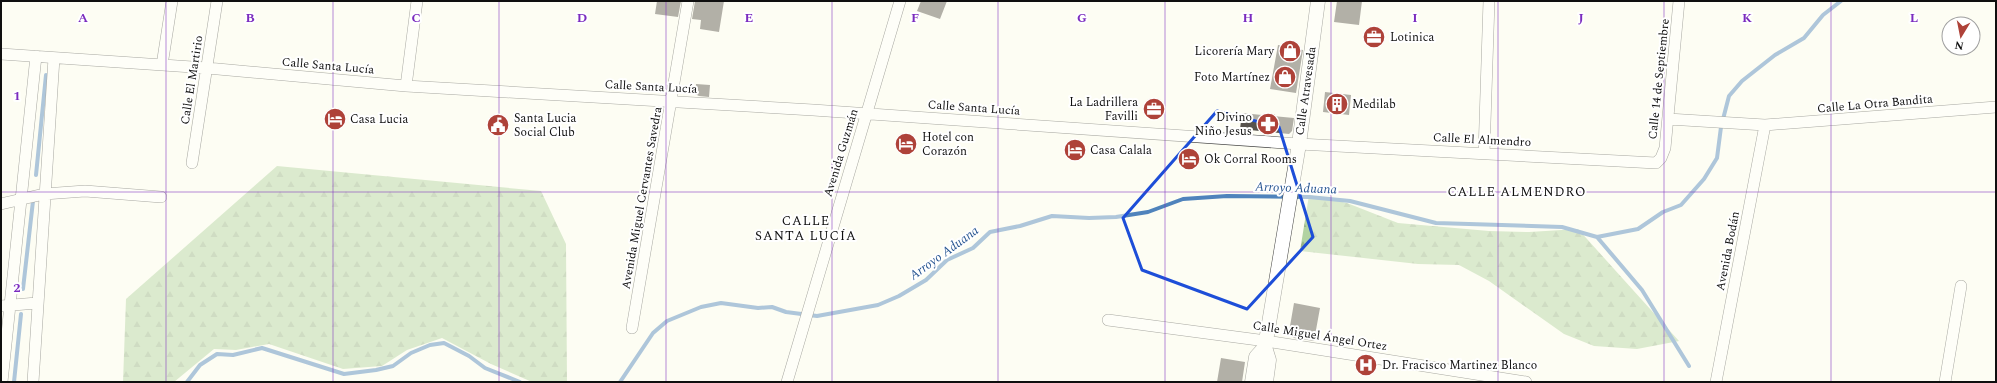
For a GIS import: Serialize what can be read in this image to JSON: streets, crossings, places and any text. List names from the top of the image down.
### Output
{
  "streets": {
    "street": [
      "Calle Santa Lucía",
      "Calle 14 de Septiembre",
      "Calle El Martirio",
      "Calle Atravesada",
      "Calle La Otra Bandita",
      "Calle El Almendro",
      "Avenida Guzmán",
      "Avenida Miguel Cervantes Savedra",
      "Avenida Bodán",
      "Calle Miguel Ángel Ortez"
    ]
  },
  "crossings": [
    ["Calle Santa Lucía", "Calle El Martirio"],
    ["Calle Santa Lucía", "Calle Atravesada"],
    ["Calle Santa Lucía", "Calle El Almendro"],
    ["Calle Santa Lucía", "Avenida Guzmán"],
    ["Calle Santa Lucía", "Avenida Miguel Cervantes Savedra"],
    ["Calle 14 de Septiembre", "Calle El Almendro"],
    ["Calle Atravesada", "Calle El Almendro"],
    ["Calle Atravesada", "Calle Miguel Ángel Ortez"],
    ["Calle La Otra Bandita", "Avenida Bodán"]
  ],
  "districts": ["CALLE ALMENDRO", "CALLE SANTA LUCÍA"],
  "water": ["Arroyo Aduana"],
  "places": {
    "office": ["Lotinica", "La Ladrillera Favilli"],
    "shop": ["Licorería Mary", "Foto Martínez"],
    "building": ["Medilab"],
    "hotel": [
      "Casa Lucia",
      "Hotel con Corazón",
      "Casa Calala",
      "Ok Corral Rooms"
    ],
    "pharmacy": ["Divino Niño Jesus"],
    "public building": ["Santa Lucia Social Club"],
    "hospital": ["Dr. Fracisco Martinez Blanco"]
  },
  "north": "bottom",
  "grid": {
    "columns": [
      "A",
      "B",
      "C",
      "D",
      "E",
      "F",
      "G",
      "H",
      "I",
      "J",
      "K",
      "L"
    ],
    "rows": ["1", "2"]
  }
}
